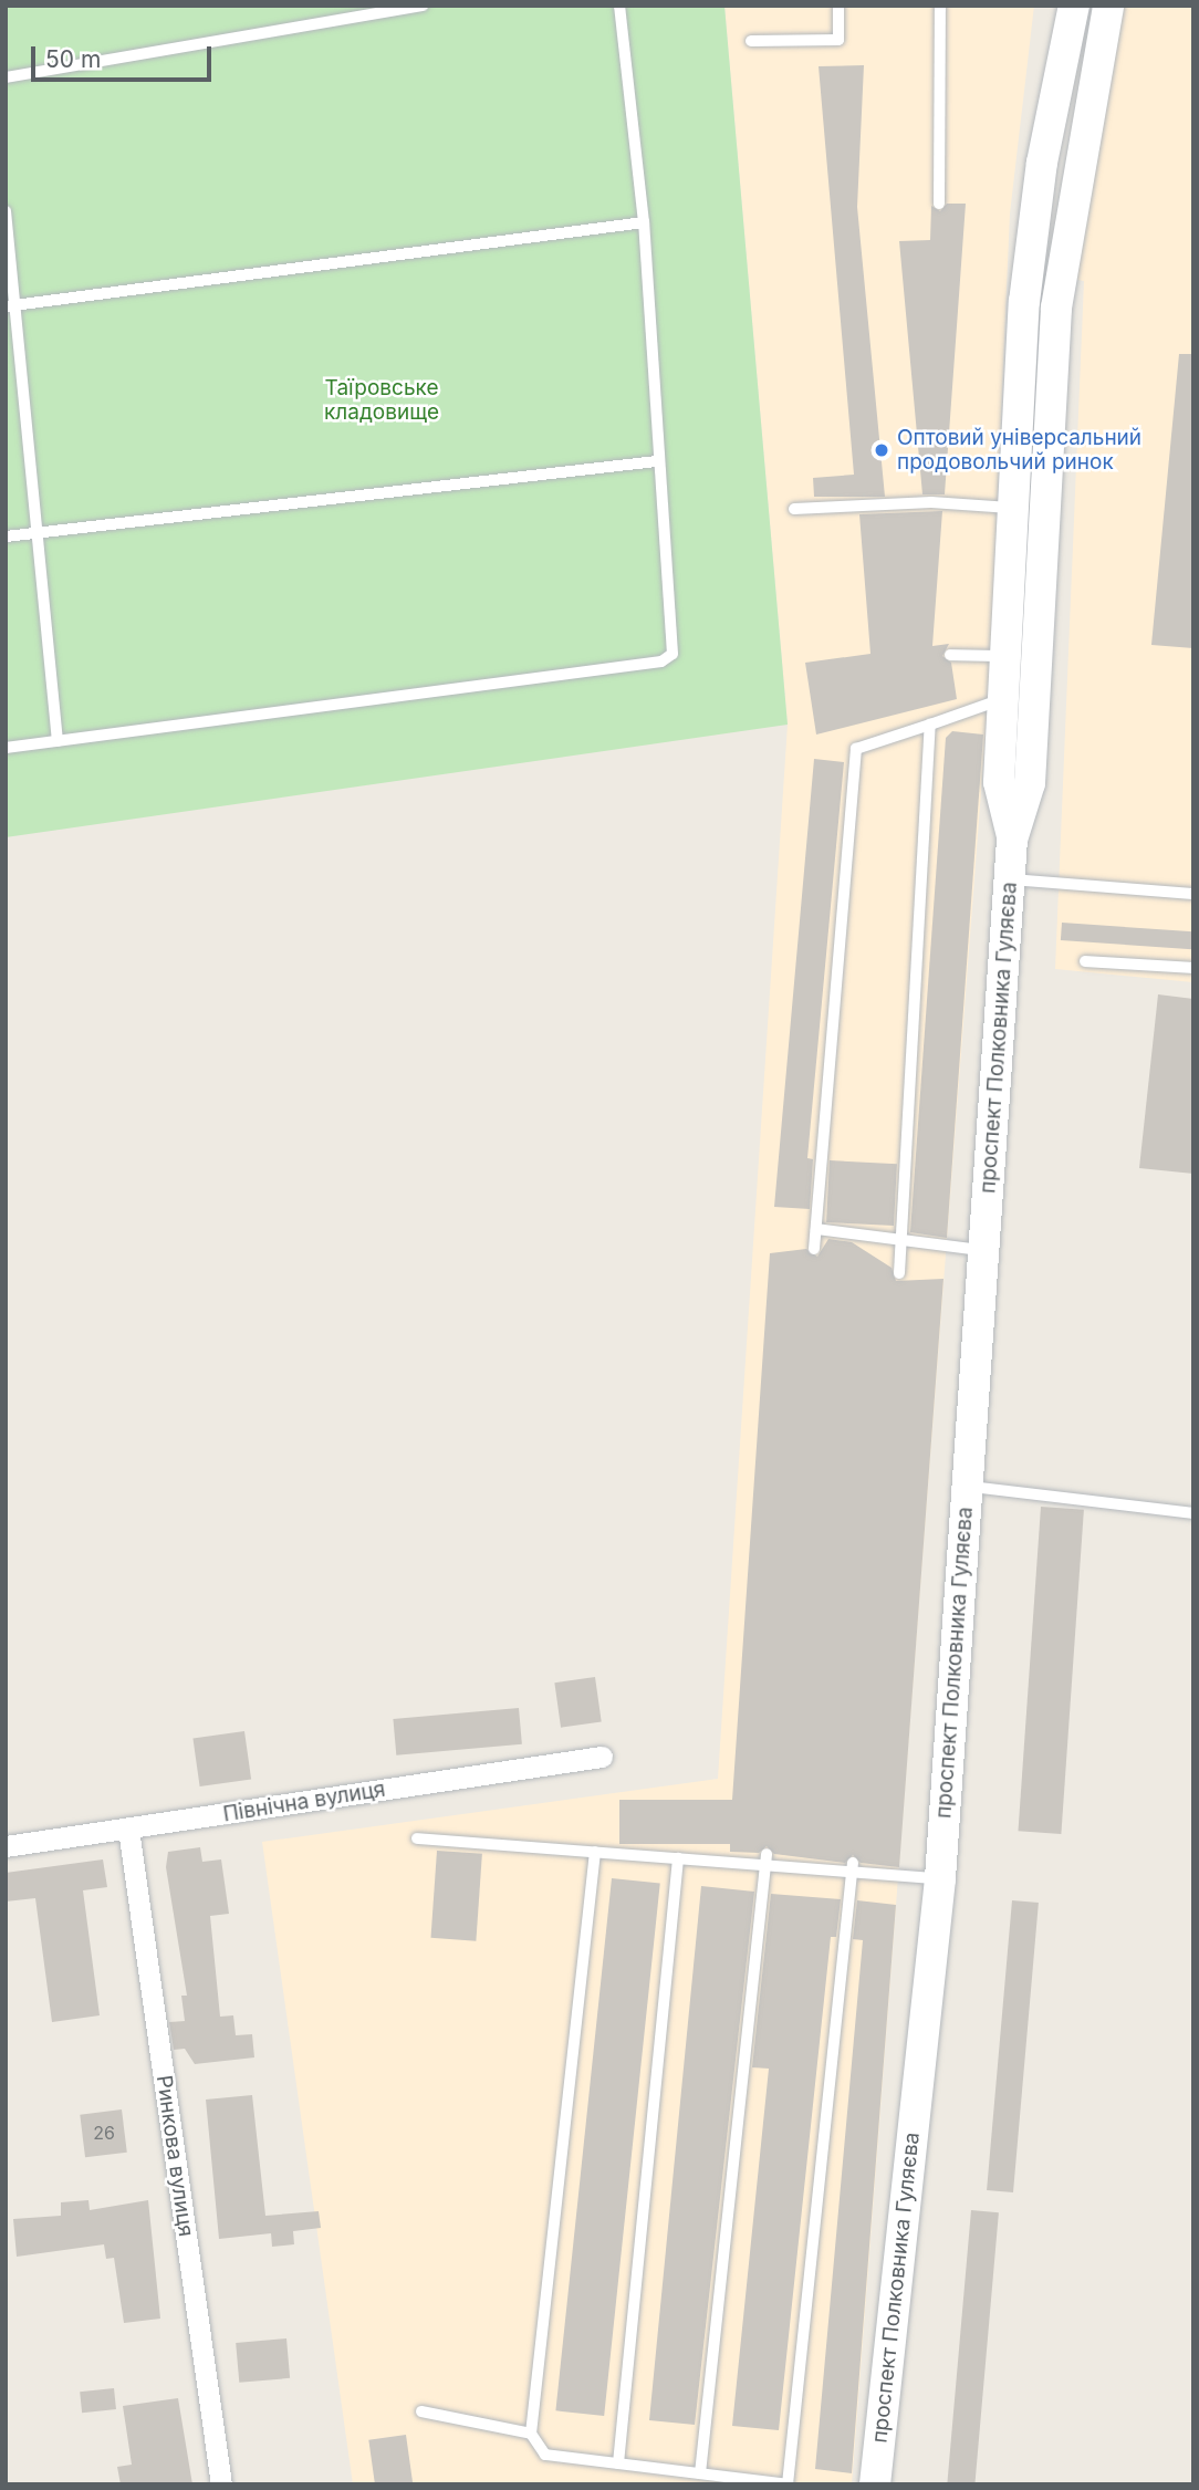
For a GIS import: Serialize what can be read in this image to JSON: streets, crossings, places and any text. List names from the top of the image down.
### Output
{
  "streets": {
    "main road": ["проспект Полковника Гуляєва"],
    "street": ["Північна вулиця", "Ринкова вулиця"]
  },
  "crossings": [
    ["Північна вулиця", "Ринкова вулиця"]
  ],
  "parks": ["Таїровське кладовище"],
  "places": ["Оптовий універсальний продовольчий ринок"],
  "house_numbers": ["26"],
  "scale_bar": "50 m"
}
